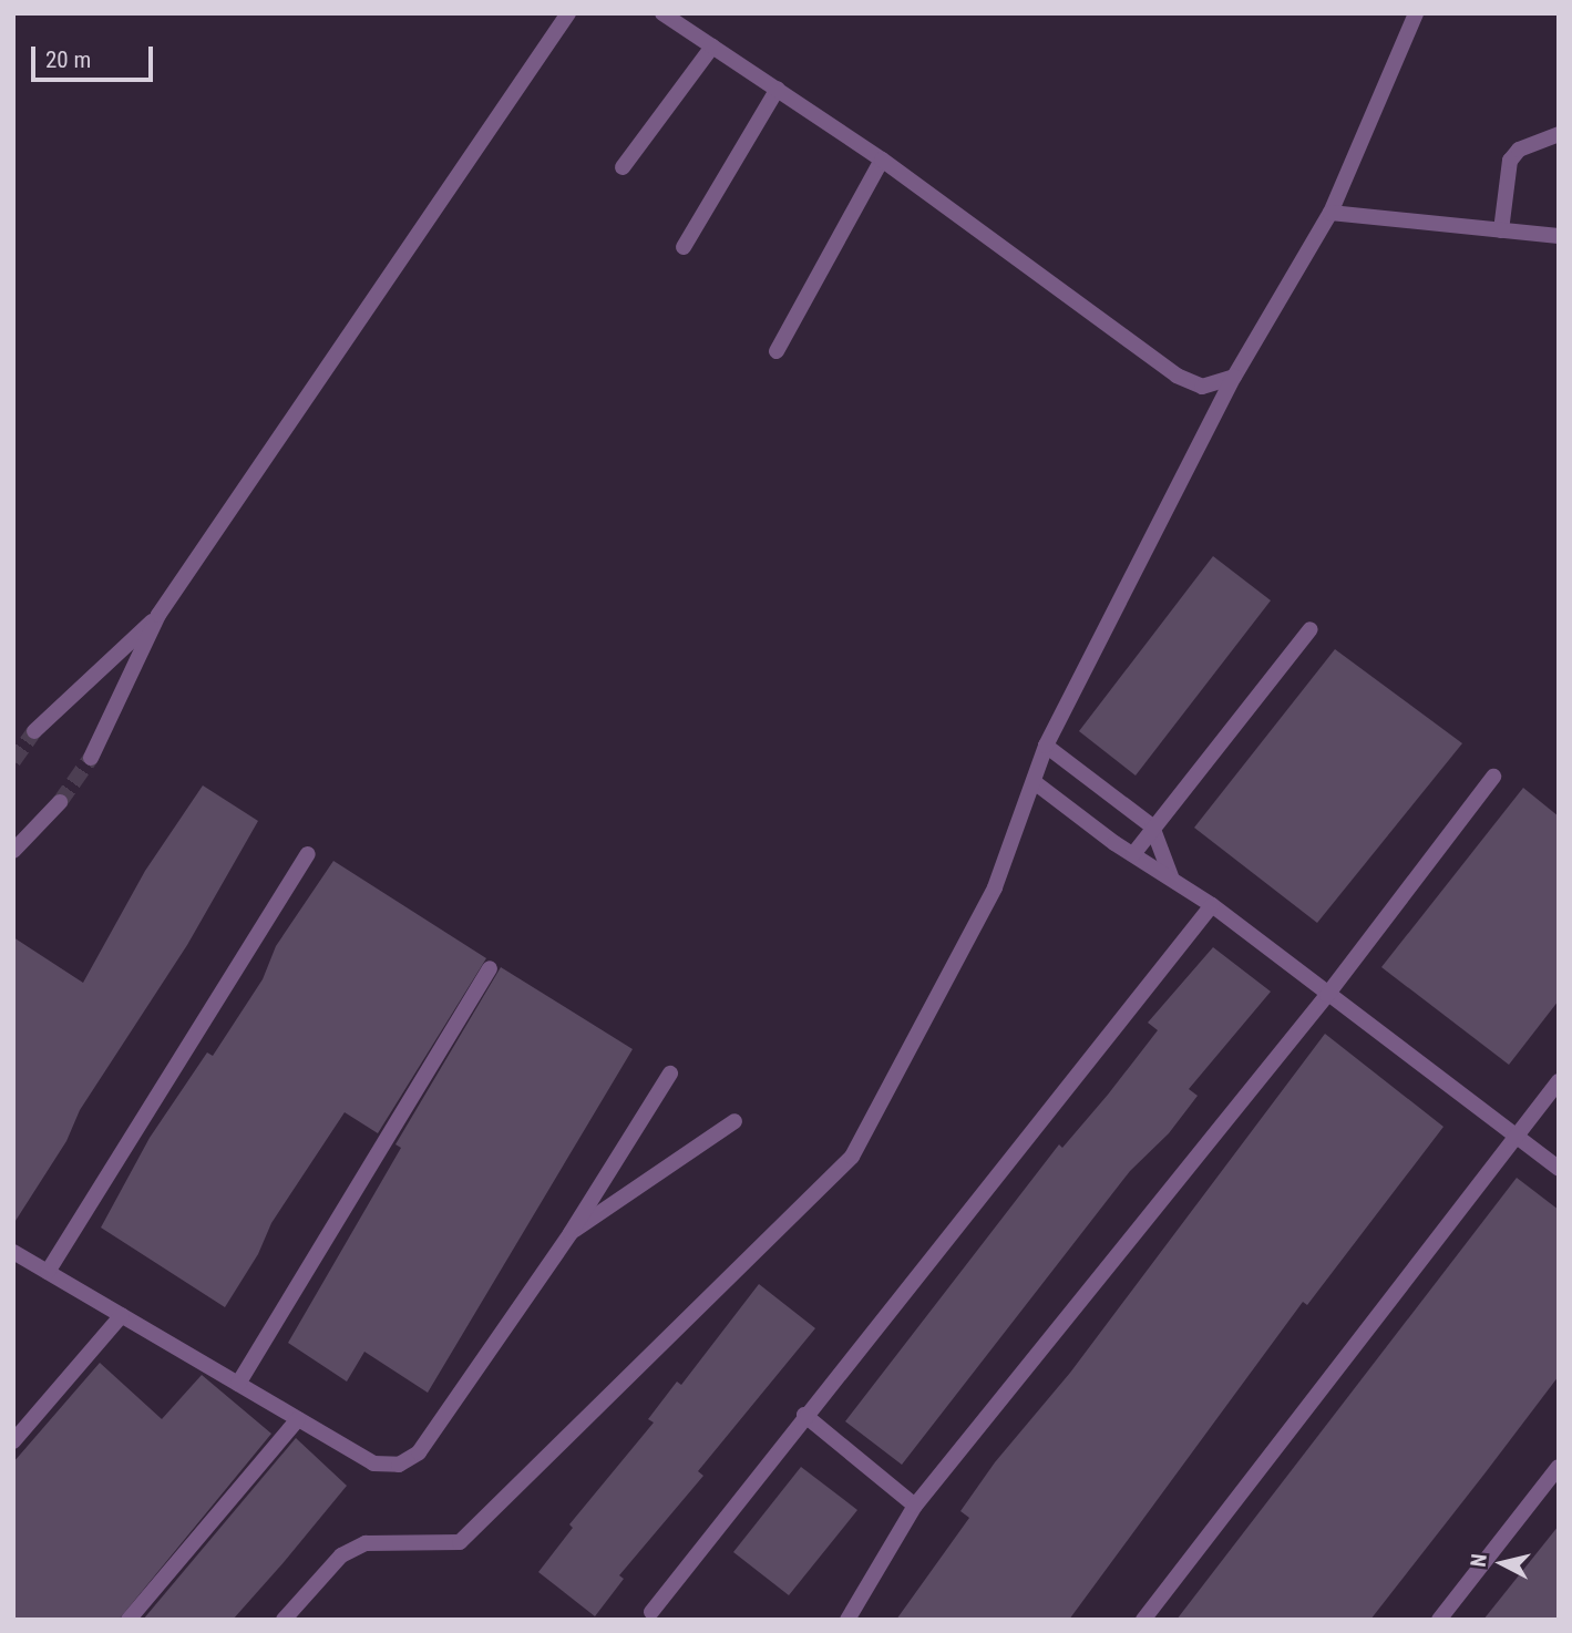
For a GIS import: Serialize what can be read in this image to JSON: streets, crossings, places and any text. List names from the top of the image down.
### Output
{
  "scale_bar": "20 m",
  "north": "left"
}
